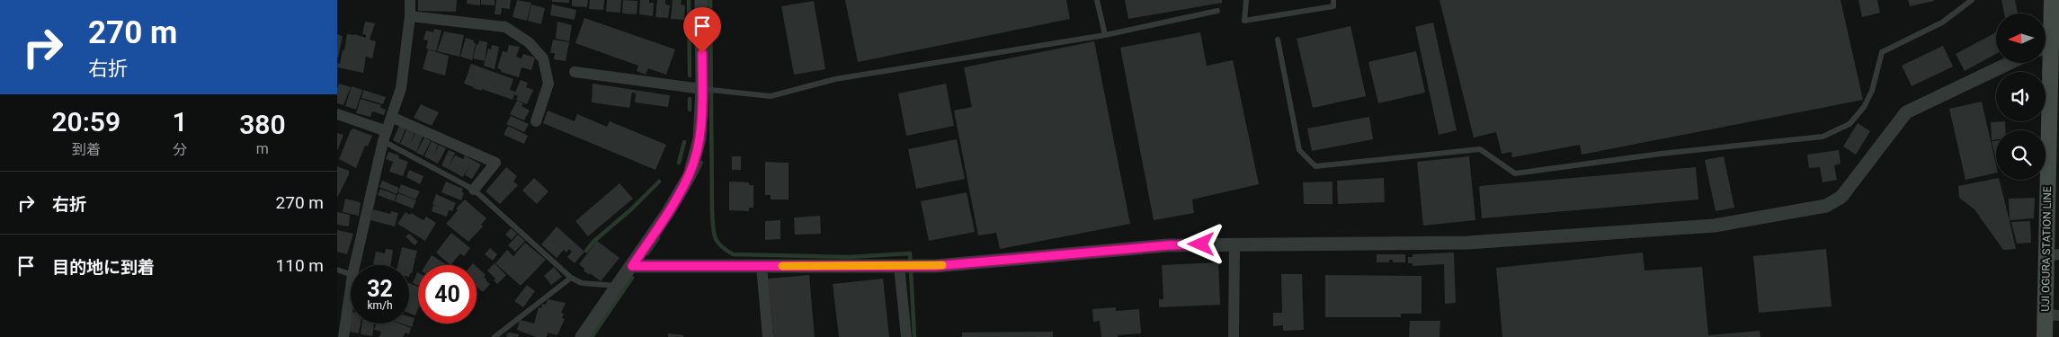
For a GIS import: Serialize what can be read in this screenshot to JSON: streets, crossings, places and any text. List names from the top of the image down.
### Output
{
  "streets": {
    "main road": ["UJI OGURA STATION LINE"]
  },
  "north": "left",
  "page": {
    "turn": ["270 m", "右折"],
    "eta": [
      "20:59",
      "到着",
      "1",
      "分",
      "380",
      "m"
    ],
    "list": [
      {
        "name": "右折",
        "value": "270 m"
      },
      {
        "name": "目的地に到着",
        "value": "110 m"
      }
    ],
    "speed": "32 km/h",
    "limit": "40"
  }
}
